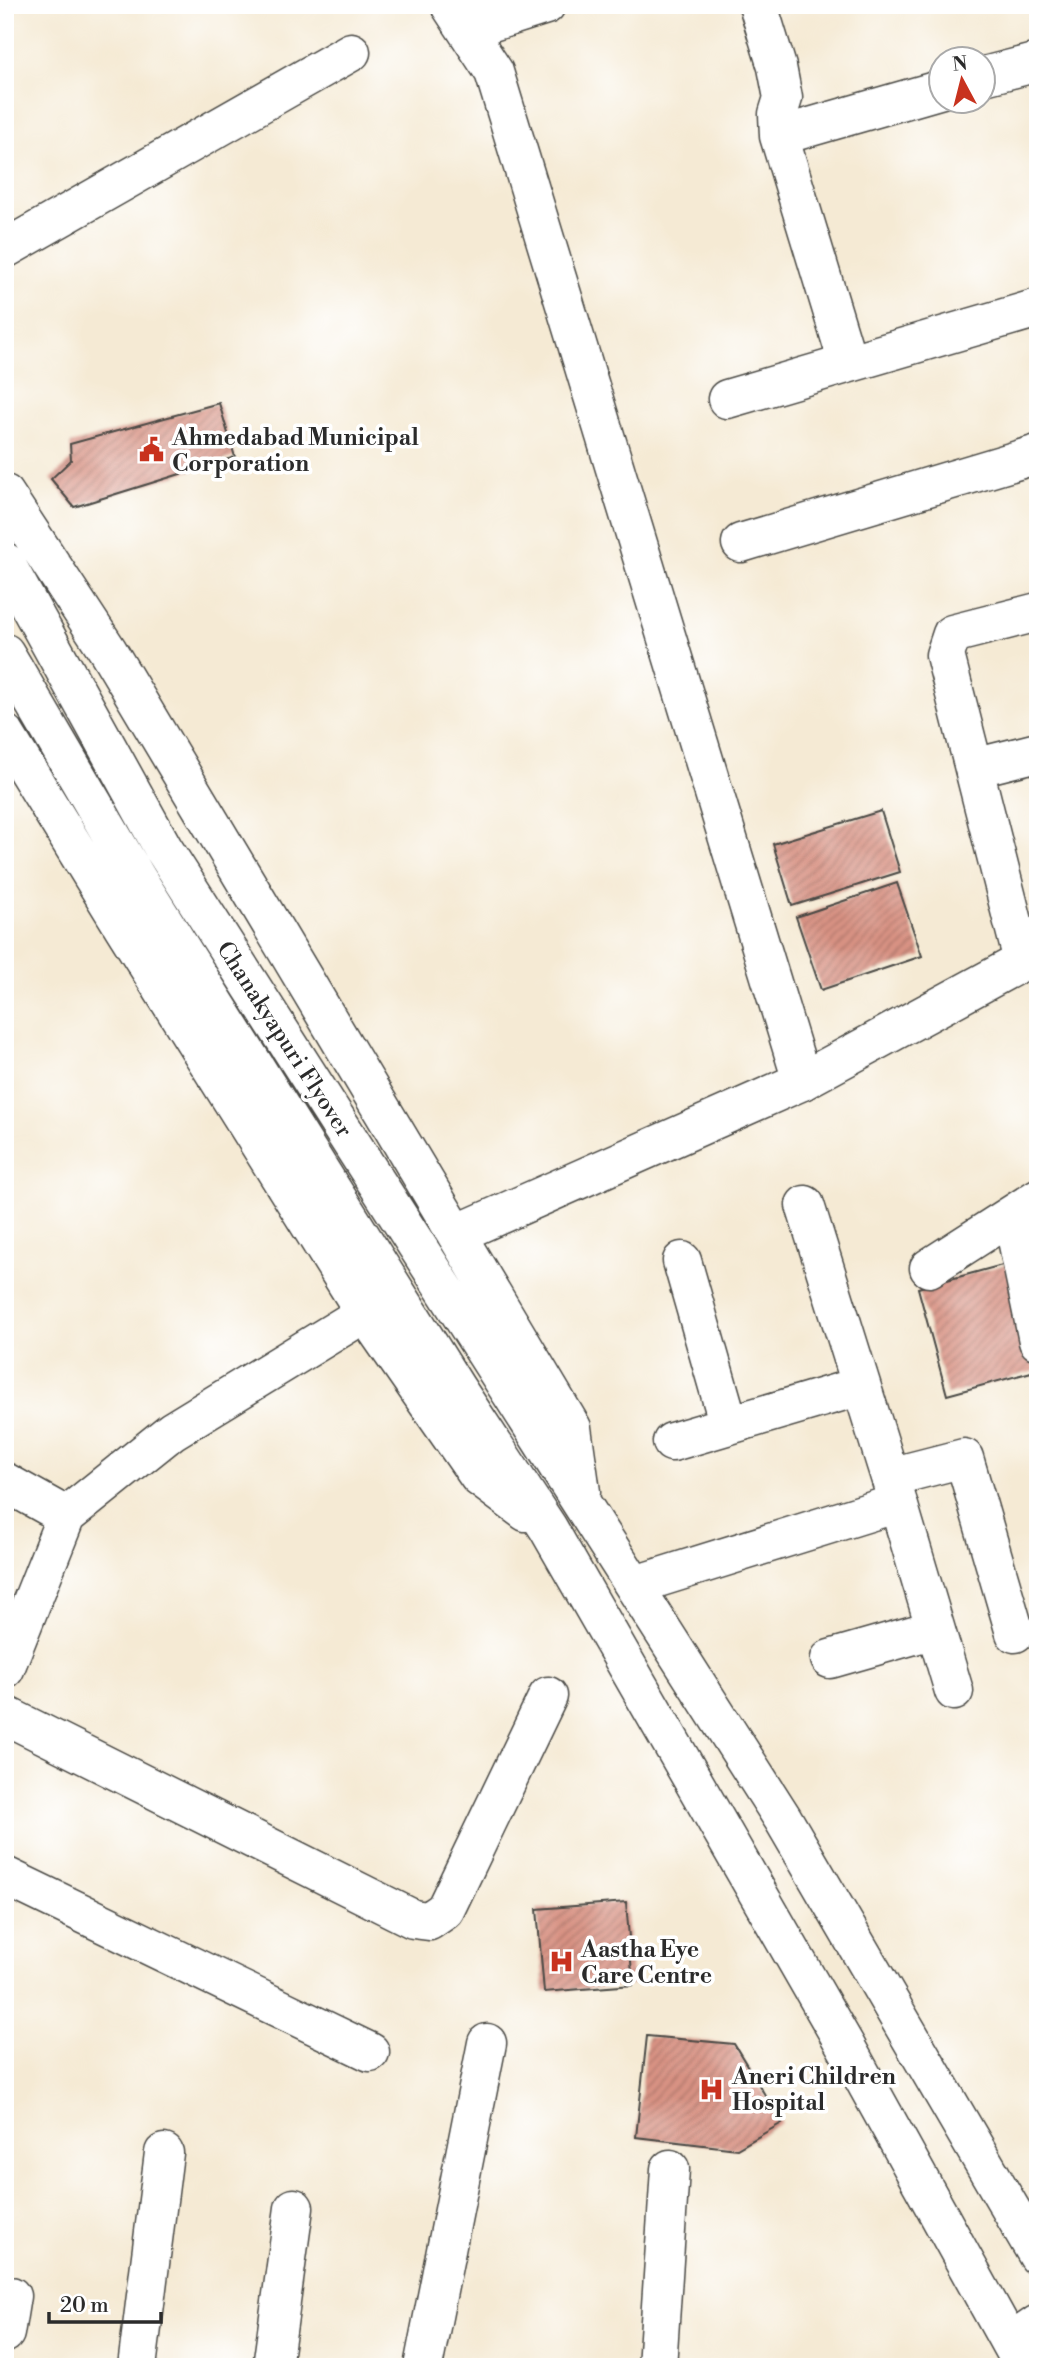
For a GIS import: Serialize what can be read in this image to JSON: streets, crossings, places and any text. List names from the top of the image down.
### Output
{
  "streets": {
    "street": ["Chanakyapuri Flyover"]
  },
  "places": {
    "public building": ["Ahmedabad Municipal Corporation"],
    "hospital": ["Aastha Eye Care Centre", "Aneri Children Hospital"]
  },
  "scale_bar": "20 m",
  "north": "top"
}
